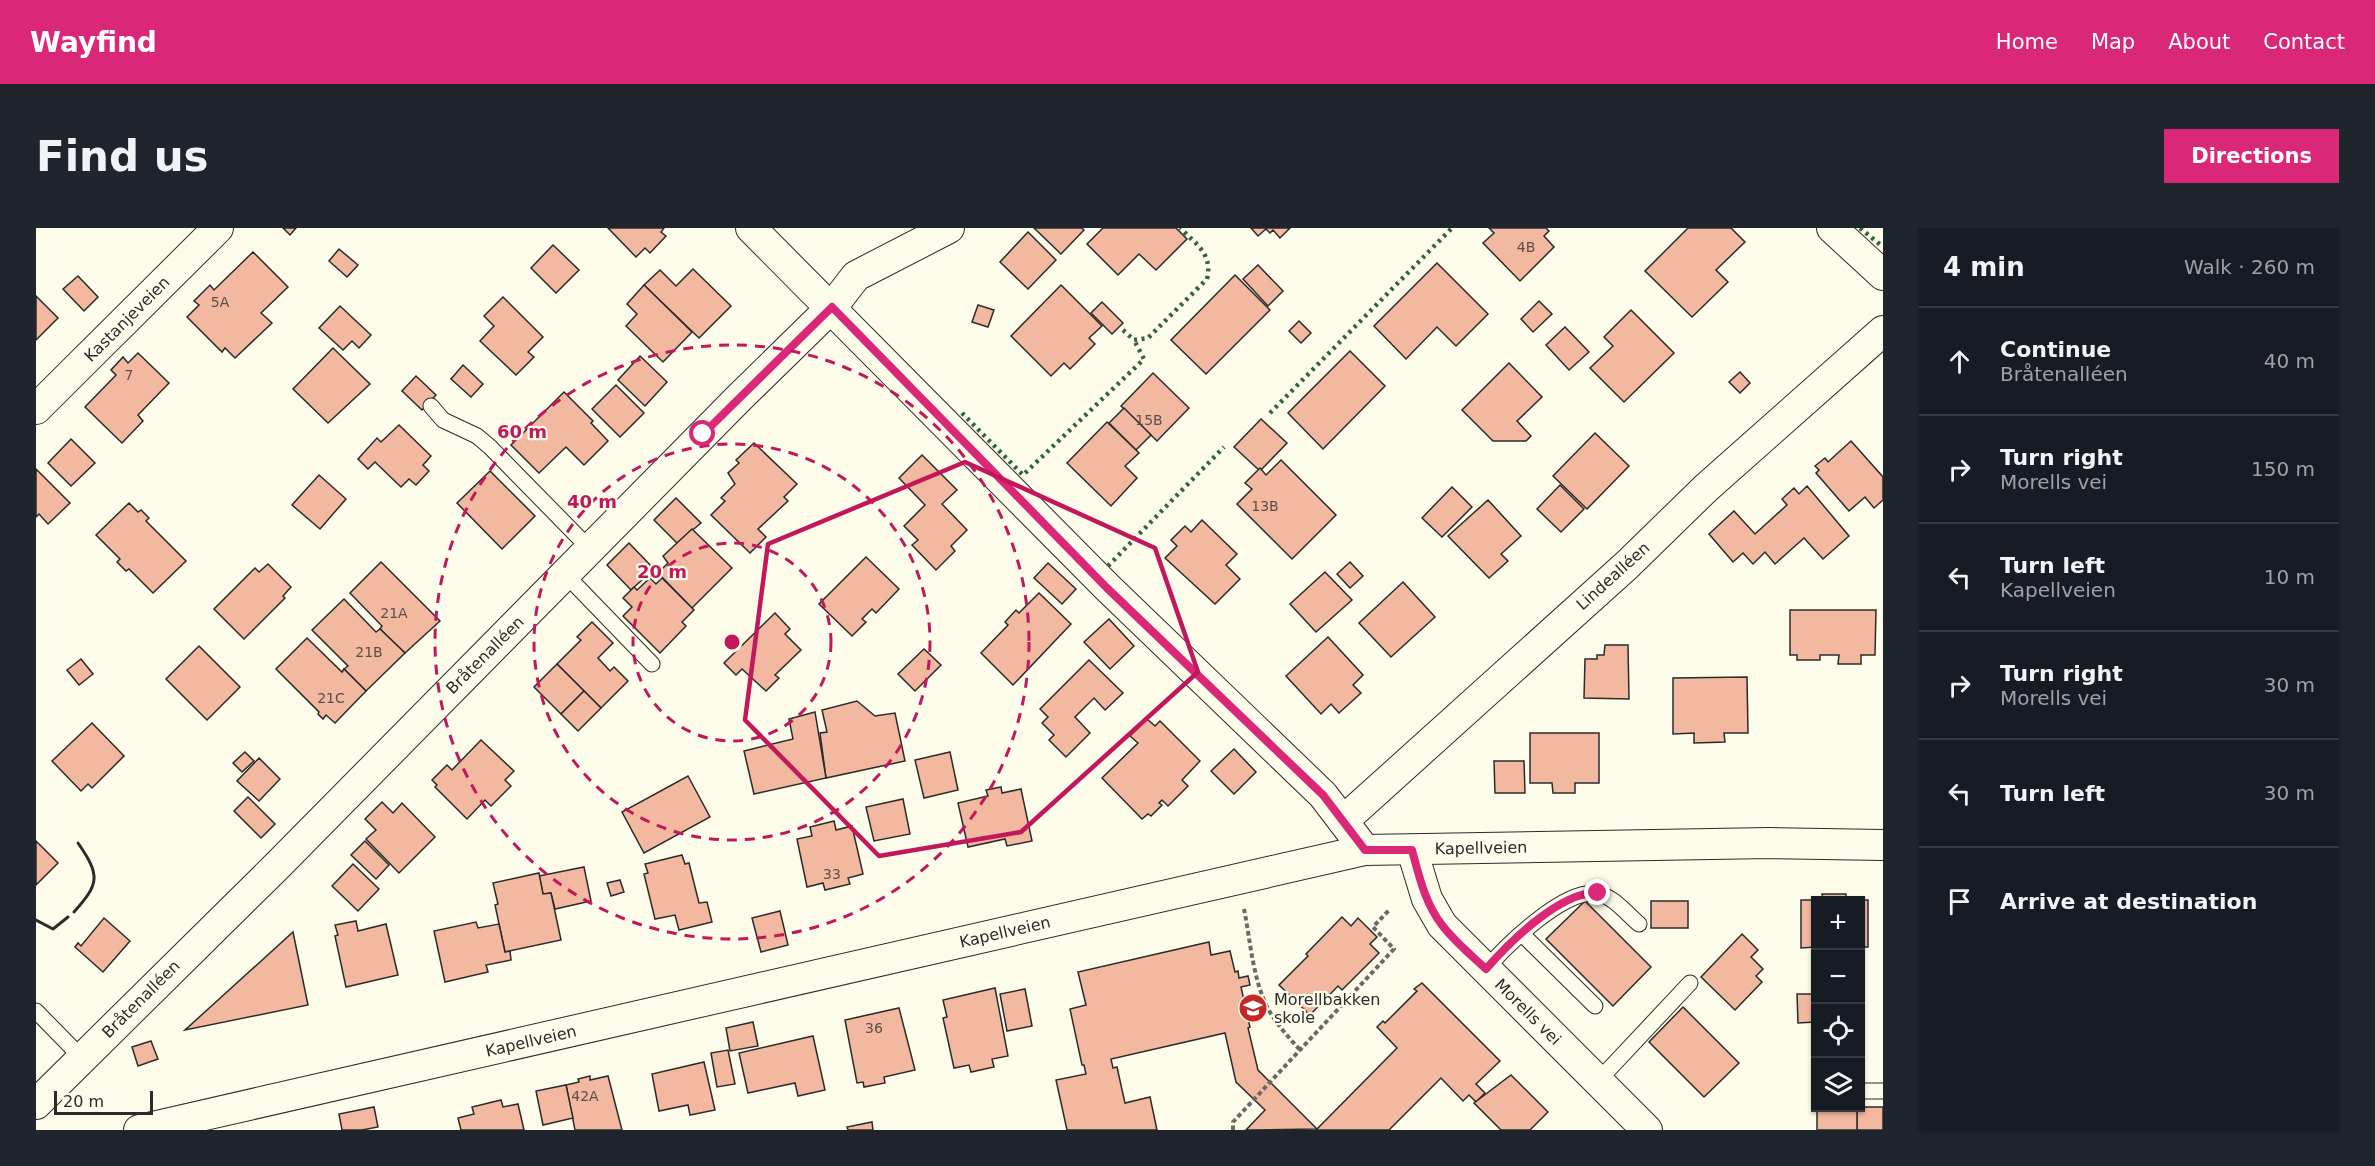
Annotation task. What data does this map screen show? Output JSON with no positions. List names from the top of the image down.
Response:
{
  "streets": {
    "street": [
      "Kastanjeveien",
      "Lindealléen",
      "Bråtenalléen",
      "Kapellveien",
      "Morells vei"
    ]
  },
  "crossings": [
    ["Kapellveien", "Morells vei"]
  ],
  "places": {
    "school or university": ["Morellbakken skole"]
  },
  "house_numbers": [
    "4B",
    "5A",
    "7",
    "15B",
    "13B",
    "21A",
    "21B",
    "21C",
    "33",
    "36",
    "42A"
  ],
  "scale_bar": "20 m",
  "page": {
    "header": "Wayfind",
    "nav": [
      "Home",
      "Map",
      "About",
      "Contact"
    ],
    "buttons": "Directions",
    "title": "Find us",
    "heading": ["4 min", "Walk · 260 m"],
    "list": [
      ["Continue", "Bråtenalléen", "40 m"],
      ["Turn right", "Morells vei", "150 m"],
      ["Turn left", "Kapellveien", "10 m"],
      ["Turn right", "Morells vei", "30 m"],
      ["Turn left", "30 m"],
      "Arrive at destination"
    ],
    "map_buttons": ["+", "−"],
    "scale": "20 m"
  },
  "rings": ["60 m", "40 m", "20 m"]
}
